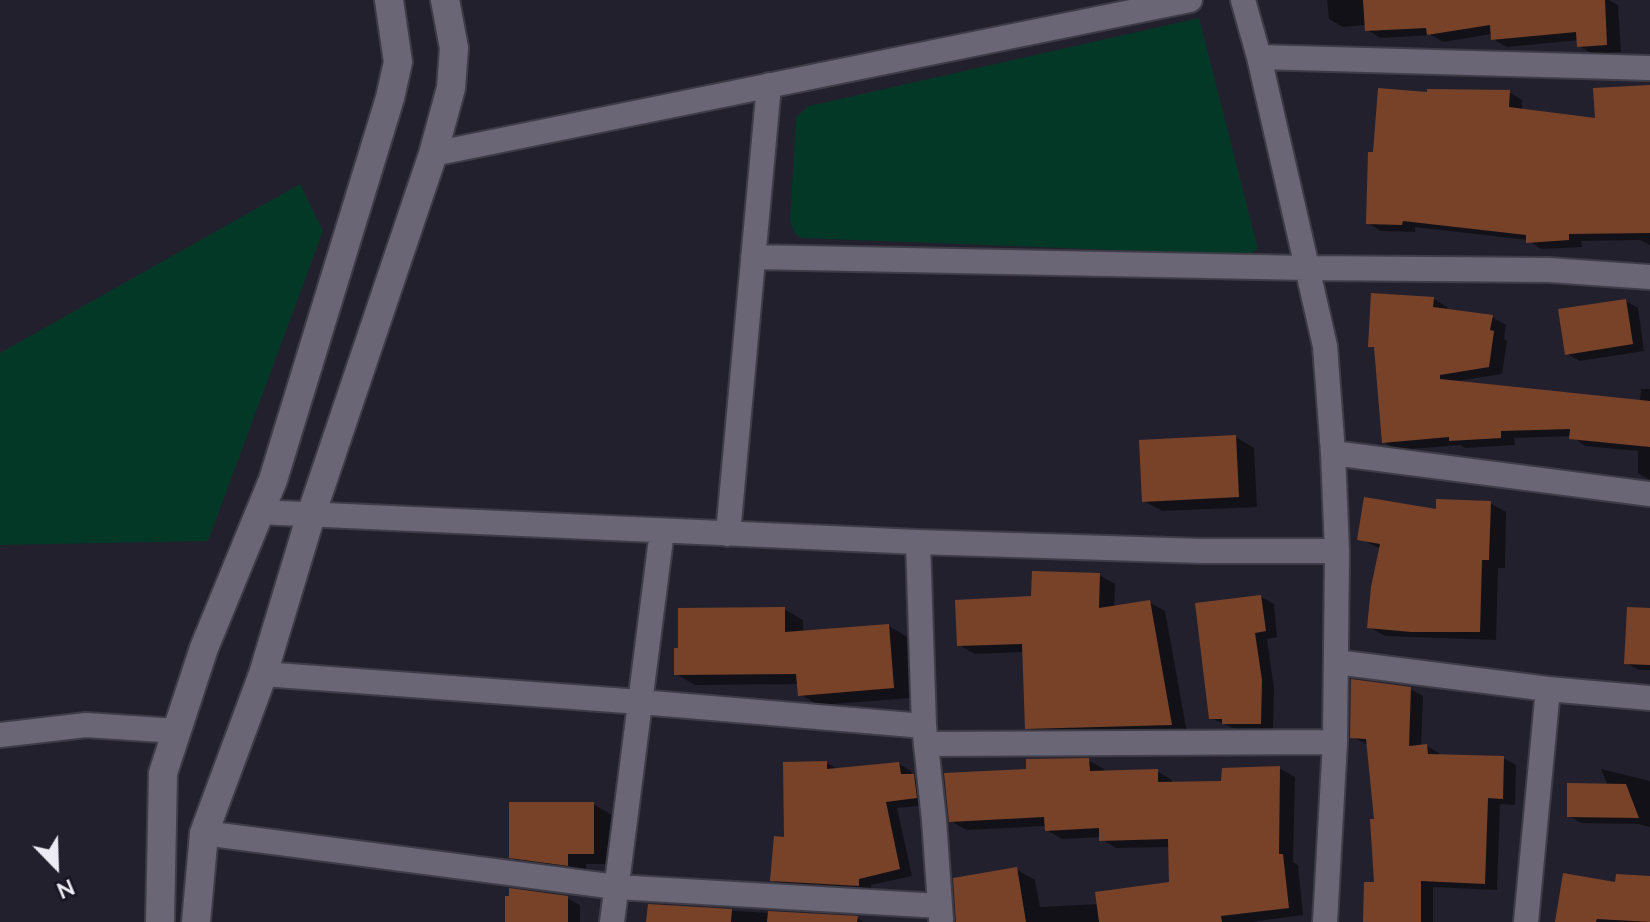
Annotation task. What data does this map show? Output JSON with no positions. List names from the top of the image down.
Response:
{
  "north": "bottom right"
}
